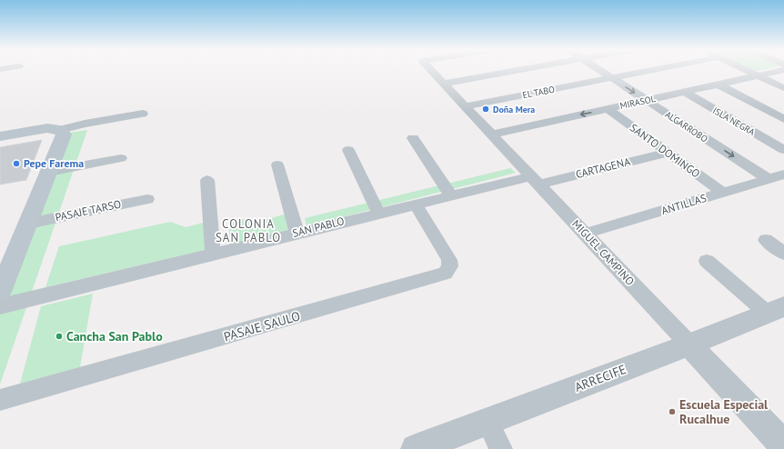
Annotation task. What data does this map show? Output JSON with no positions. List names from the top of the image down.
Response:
{
  "streets": {
    "street": [
      "EL TABO",
      "MIRASOL",
      "ISLA NEGRA",
      "ALGARROBO",
      "SANTO DOMINGO",
      "CARTAGENA",
      "ANTILLAS",
      "PASAJE TARSO",
      "SAN PABLO",
      "MIGUEL CAMPINO",
      "PASAJE SAULO",
      "ARRECIFE"
    ]
  },
  "crossings": [
    ["EL TABO", "ALGARROBO"],
    ["EL TABO", "MIGUEL CAMPINO"],
    ["MIRASOL", "ISLA NEGRA"],
    ["MIRASOL", "ALGARROBO"],
    ["MIRASOL", "SANTO DOMINGO"],
    ["MIRASOL", "MIGUEL CAMPINO"],
    ["ALGARROBO", "ANTILLAS"],
    ["SANTO DOMINGO", "CARTAGENA"],
    ["SANTO DOMINGO", "ANTILLAS"],
    ["CARTAGENA", "SAN PABLO"],
    ["CARTAGENA", "MIGUEL CAMPINO"],
    ["ANTILLAS", "MIGUEL CAMPINO"],
    ["SAN PABLO", "MIGUEL CAMPINO"],
    ["SAN PABLO", "PASAJE SAULO"],
    ["MIGUEL CAMPINO", "ARRECIFE"]
  ],
  "districts": ["COLONIA SAN PABLO"],
  "places": [
    "Doña Mera",
    "Pepe Farema",
    "Cancha San Pablo",
    "Escuela Especial Rucalhue"
  ]
}
